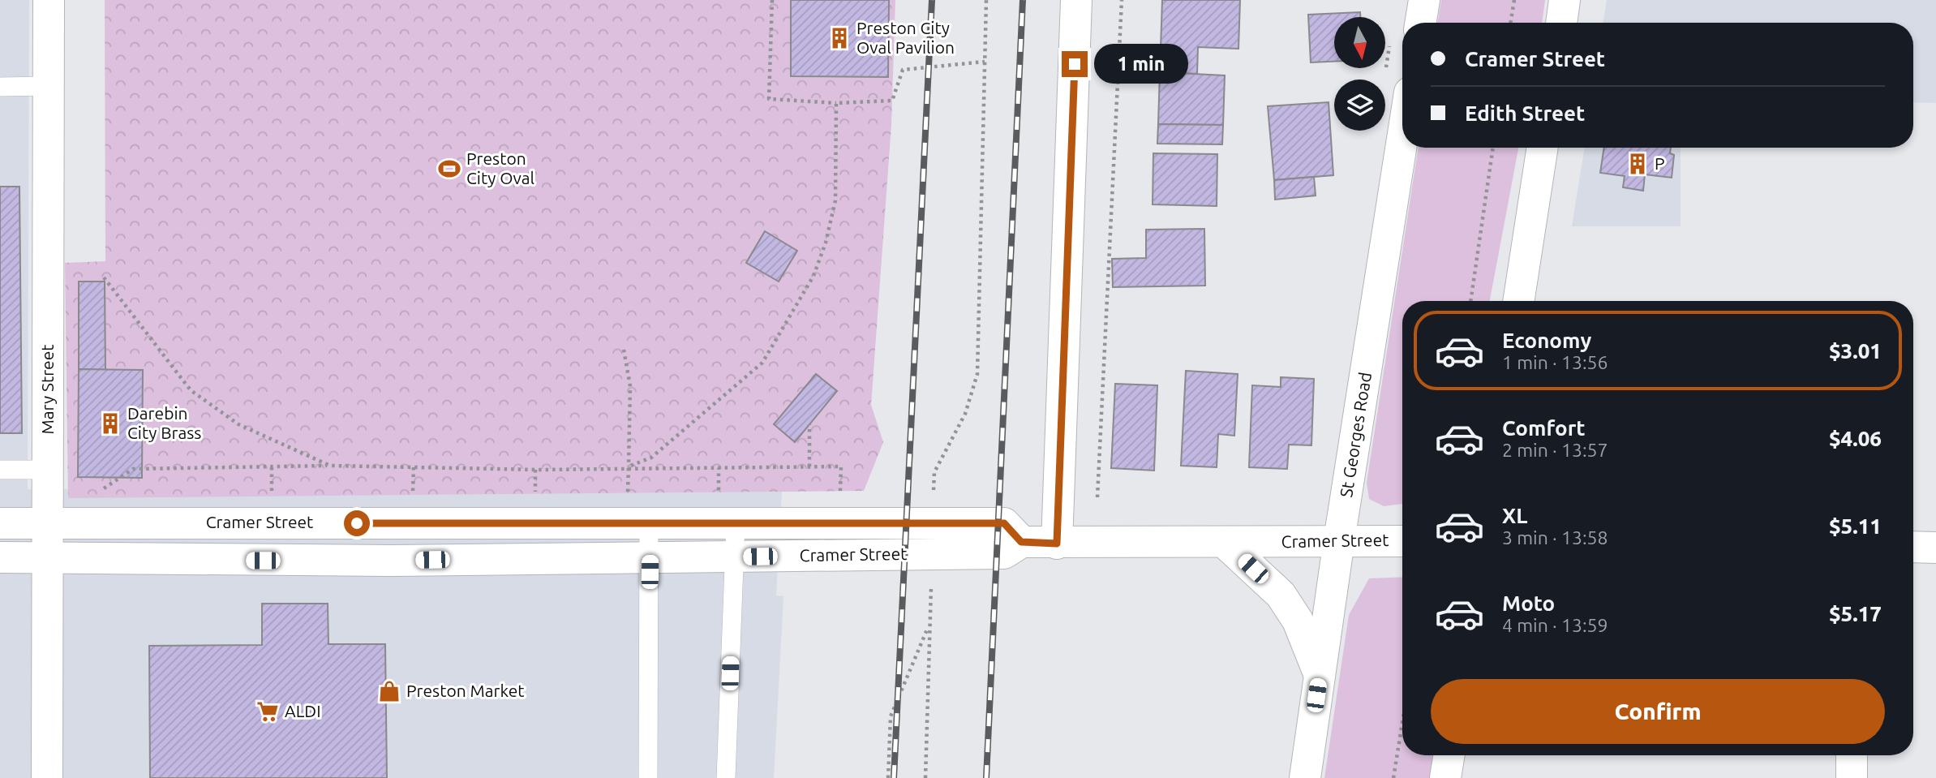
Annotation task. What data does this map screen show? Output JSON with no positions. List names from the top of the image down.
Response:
{
  "streets": {
    "street": ["Mary Street", "St Georges Road", "Cramer Street"]
  },
  "crossings": [
    ["Mary Street", "Cramer Street"],
    ["St Georges Road", "Cramer Street"]
  ],
  "places": {
    "building": ["Preston City Oval Pavilion", "P", "Darebin City Brass"],
    "sports": ["Preston City Oval"],
    "shop": ["Preston Market"],
    "supermarket": ["ALDI"]
  },
  "north": "bottom",
  "page": {
    "banner": ["Cramer Street", "Edith Street"],
    "bubble": "1 min",
    "list": [
      {
        "name": "Economy",
        "note": "1 min · 13:56",
        "value": "$3.01"
      },
      {
        "name": "Comfort",
        "note": "2 min · 13:57",
        "value": "$4.06"
      },
      {
        "name": "XL",
        "note": "3 min · 13:58",
        "value": "$5.11"
      },
      {
        "name": "Moto",
        "note": "4 min · 13:59",
        "value": "$5.17"
      }
    ],
    "buttons": "Confirm"
  }
}
